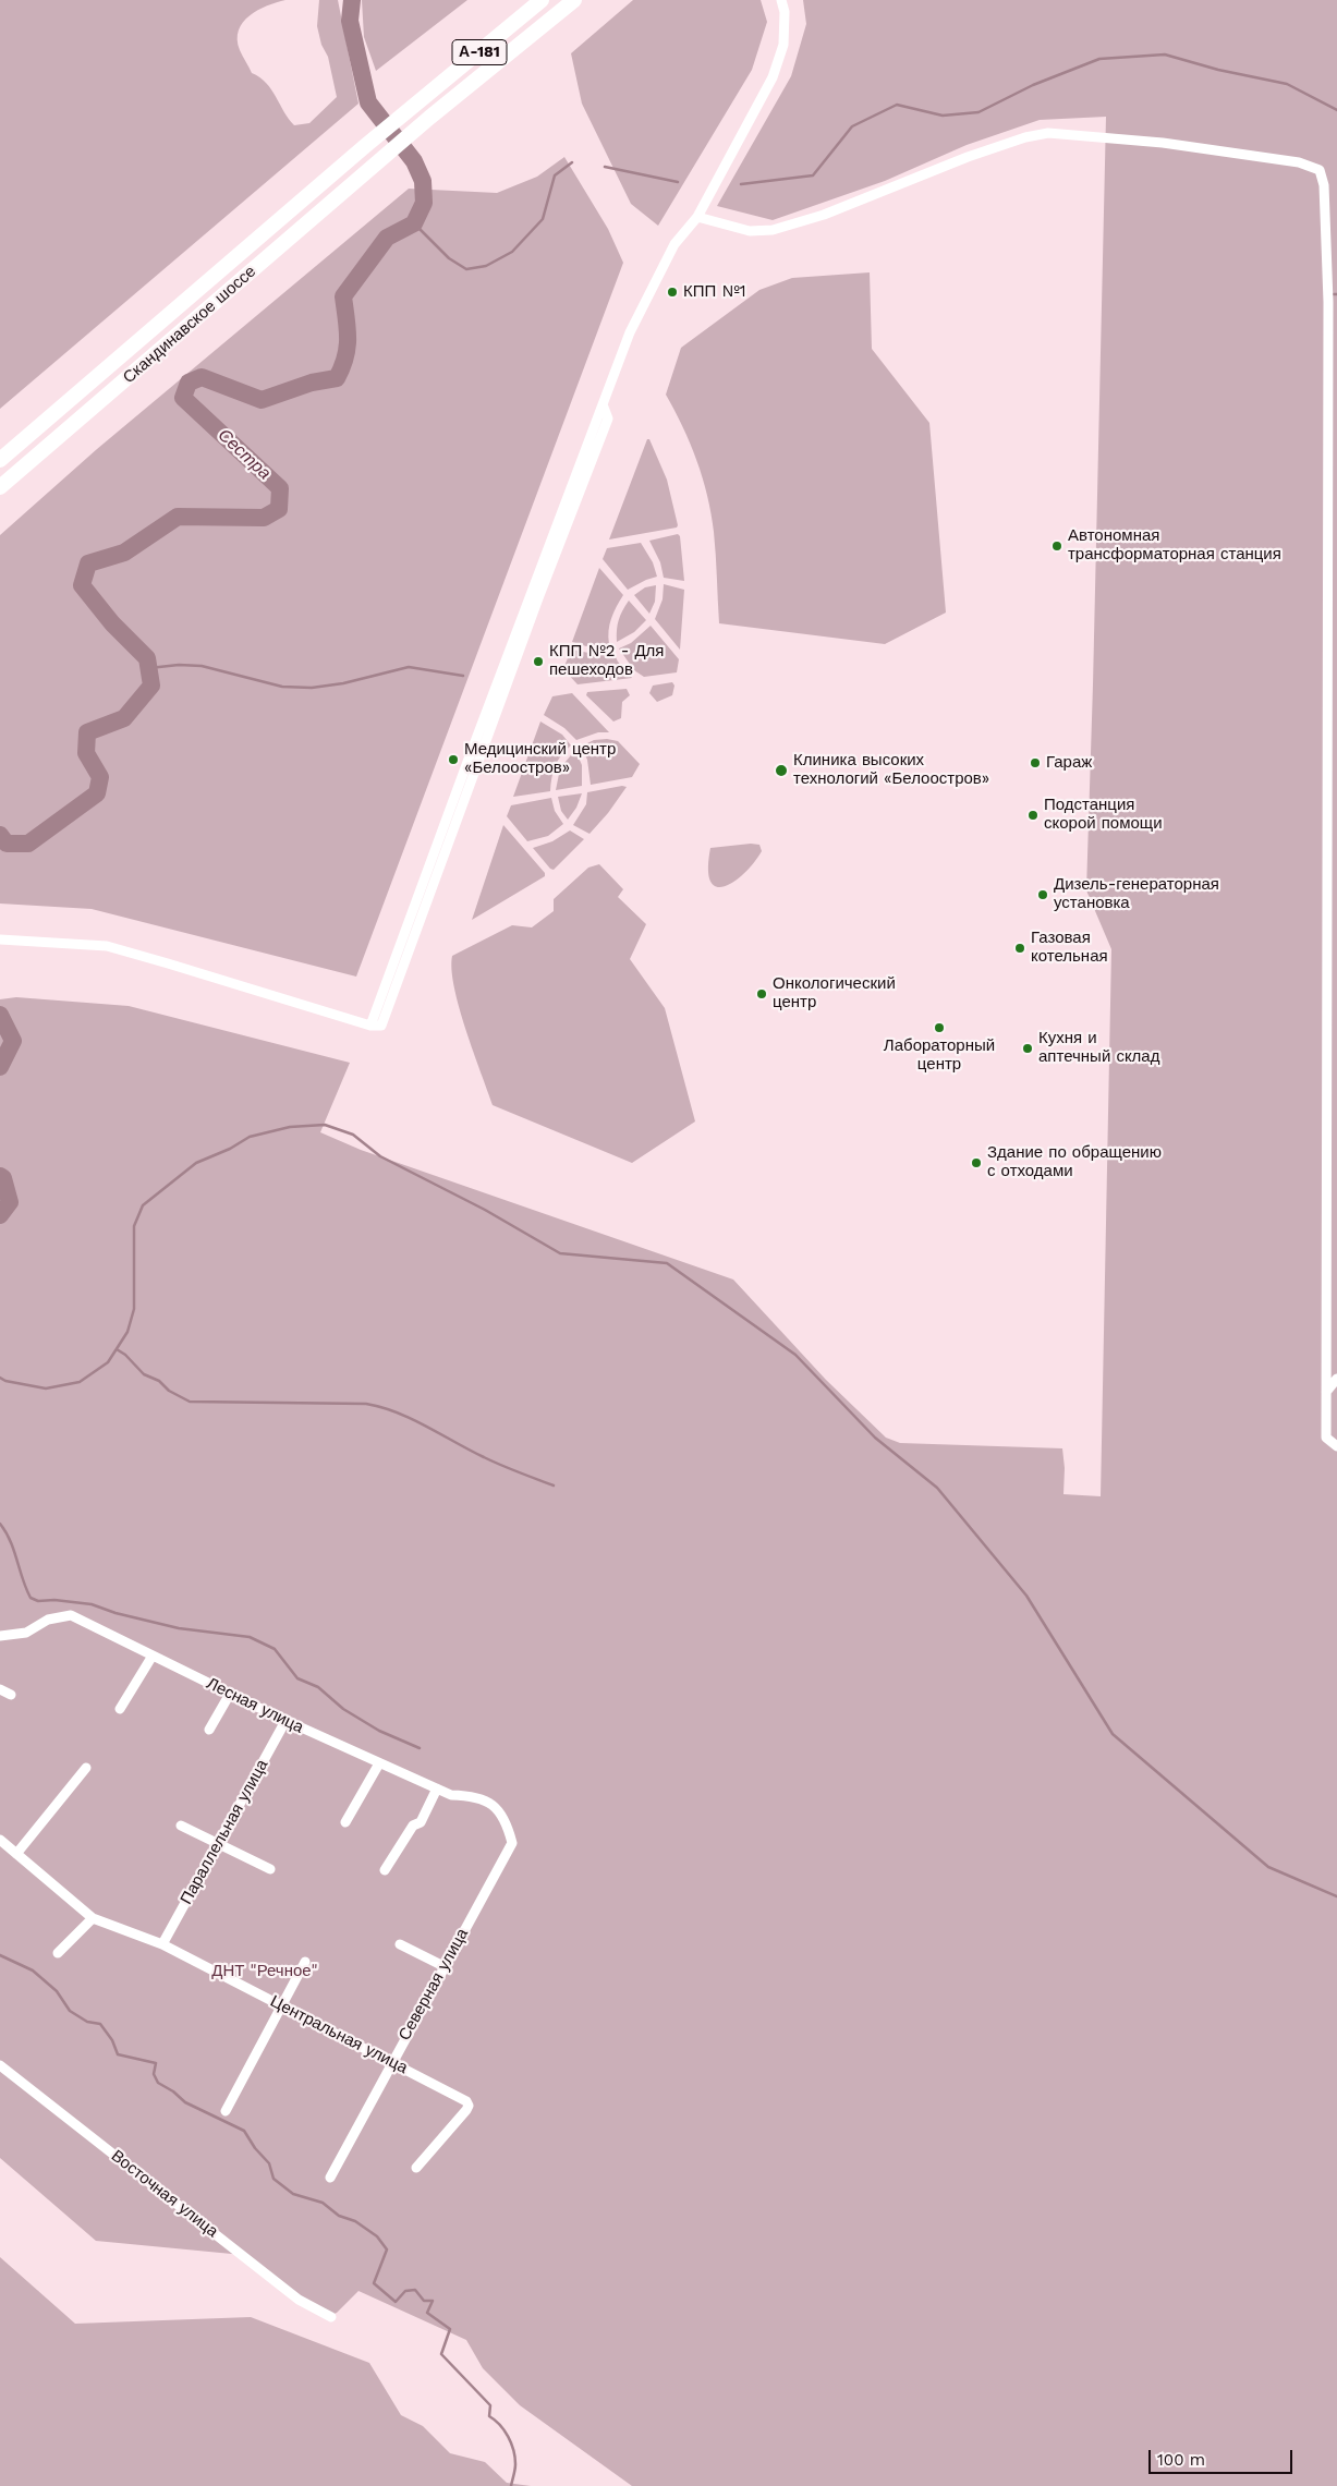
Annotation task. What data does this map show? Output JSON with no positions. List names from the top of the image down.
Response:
{
  "streets": {
    "highway": ["А-181", "Скандинавское шоссе"],
    "street": [
      "Лесная улица",
      "Параллельная улица",
      "Северная улица",
      "Центральная улица",
      "Восточная улица"
    ]
  },
  "crossings": [
    ["Лесная улица", "Параллельная улица"],
    ["Лесная улица", "Северная улица"],
    ["Параллельная улица", "Центральная улица"],
    ["Северная улица", "Центральная улица"]
  ],
  "water": ["Сестра"],
  "parks": ["ДНТ \"Речное\""],
  "places": [
    "КПП №1",
    "Автономная трансформаторная станция",
    "КПП №2 - Для пешеходов",
    "Медицинский центр «Белоостров»",
    "Гараж",
    "Клиника высоких технологий «Белоостров»",
    "Подстанция скорой помощи",
    "Дизель-генераторная установка",
    "Газовая котельная",
    "Онкологический центр",
    "Лабораторный центр",
    "Кухня и аптечный склад",
    "Здание по обращению с отходами"
  ],
  "scale_bar": "100 m"
}
